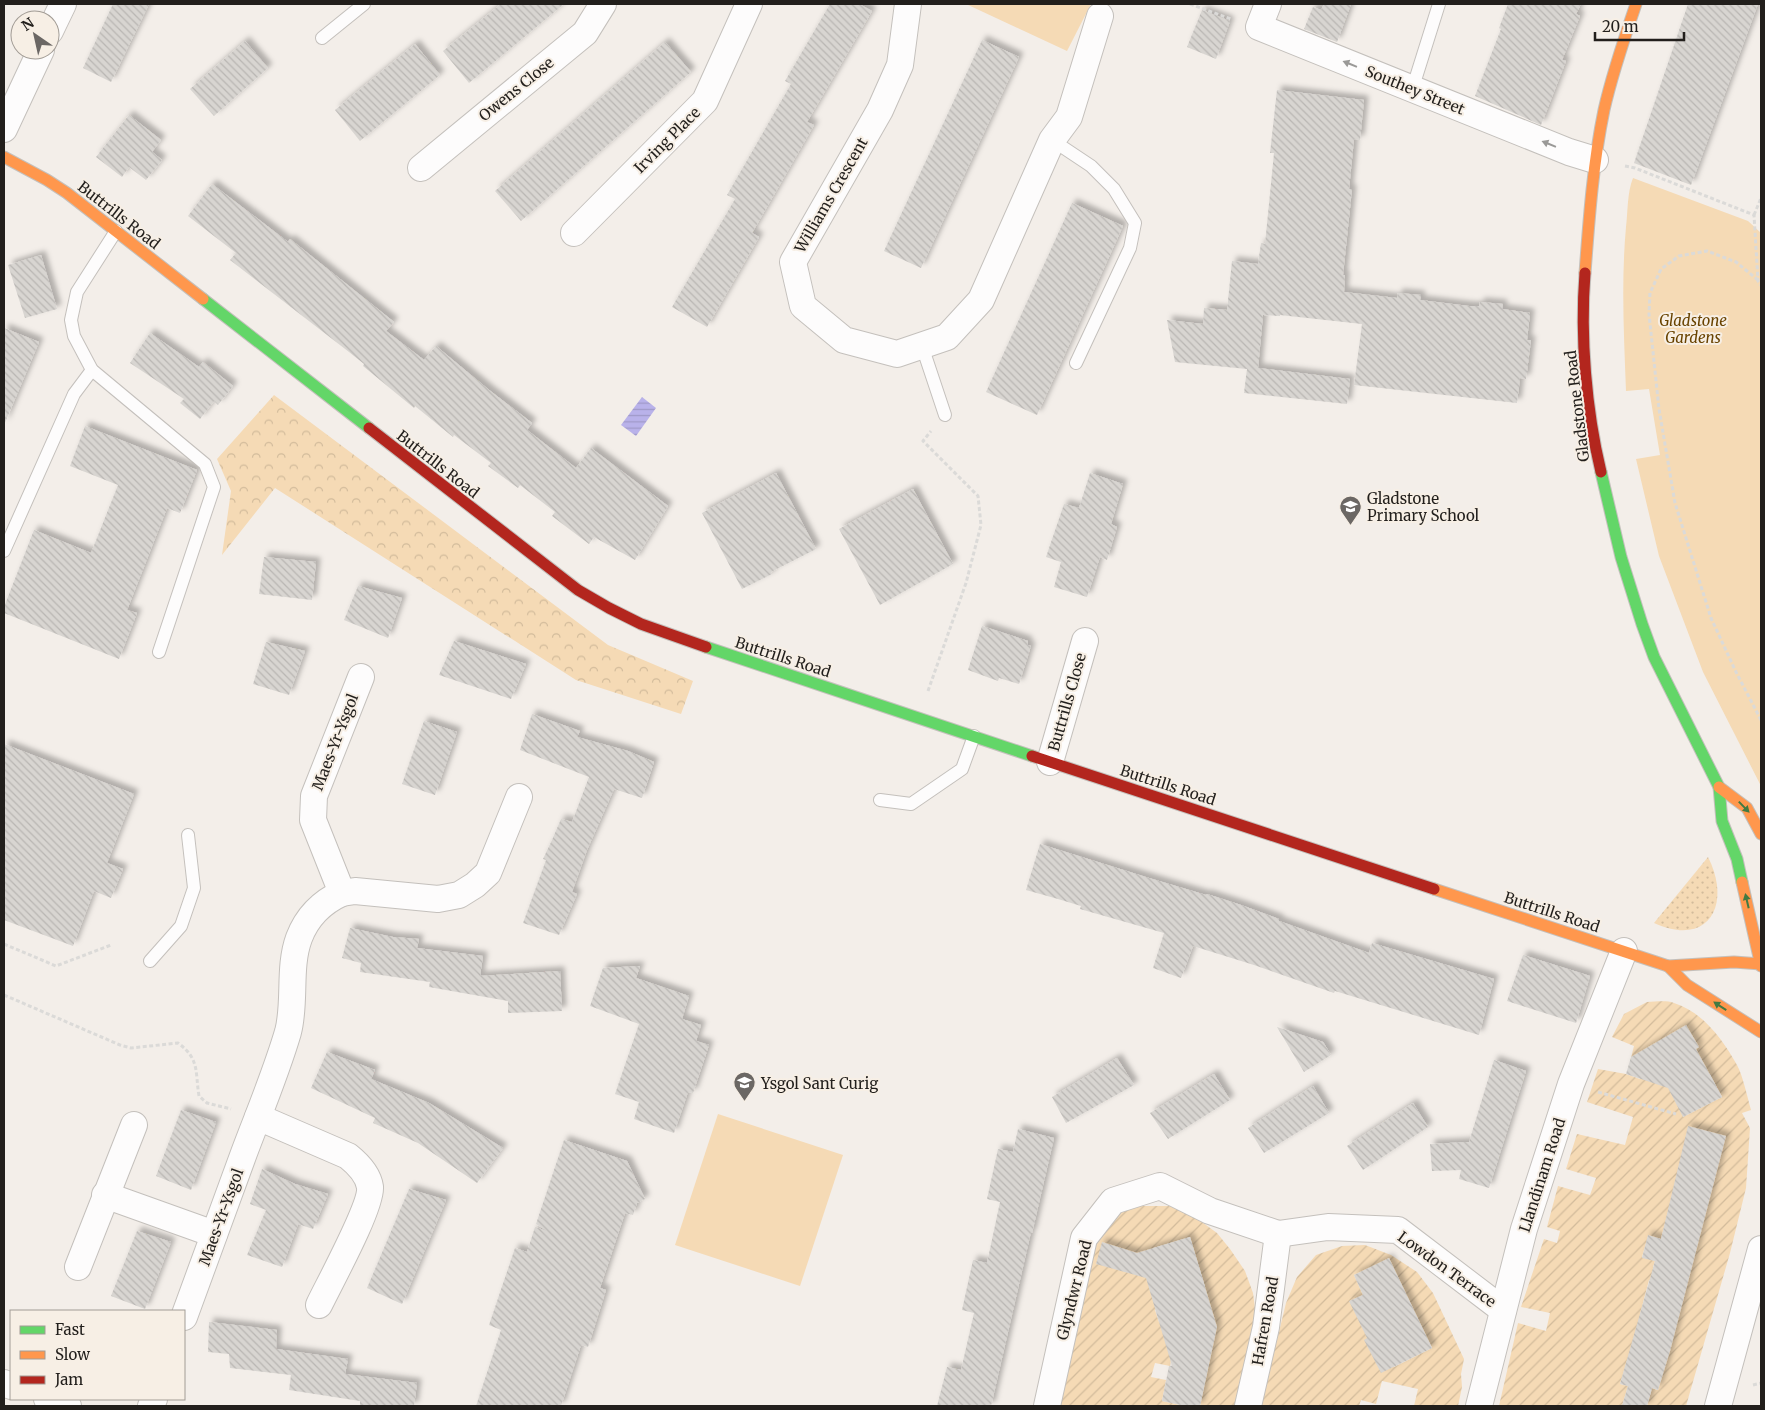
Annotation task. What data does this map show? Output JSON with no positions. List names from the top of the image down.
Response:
{
  "streets": {
    "street": [
      "Owens Close",
      "Southey Street",
      "Irving Place",
      "Williams Crescent",
      "Buttrills Road",
      "Gladstone Road",
      "Buttrills Close",
      "Maes-Yr-Ysgol",
      "Llandinam Road",
      "Lowdon Terrace",
      "Glyndwr Road",
      "Hafren Road"
    ]
  },
  "crossings": [
    ["Southey Street", "Gladstone Road"],
    ["Buttrills Road", "Gladstone Road"],
    ["Buttrills Road", "Buttrills Close"],
    ["Buttrills Road", "Llandinam Road"],
    ["Llandinam Road", "Lowdon Terrace"],
    ["Lowdon Terrace", "Glyndwr Road"],
    ["Lowdon Terrace", "Hafren Road"]
  ],
  "one_way": ["Southey Street"],
  "parks": ["Gladstone Gardens"],
  "places": {
    "school or university": ["Gladstone Primary School", "Ysgol Sant Curig"]
  },
  "legend": ["Fast", "Slow", "Jam"],
  "scale_bar": "20 m",
  "north": "top left"
}
